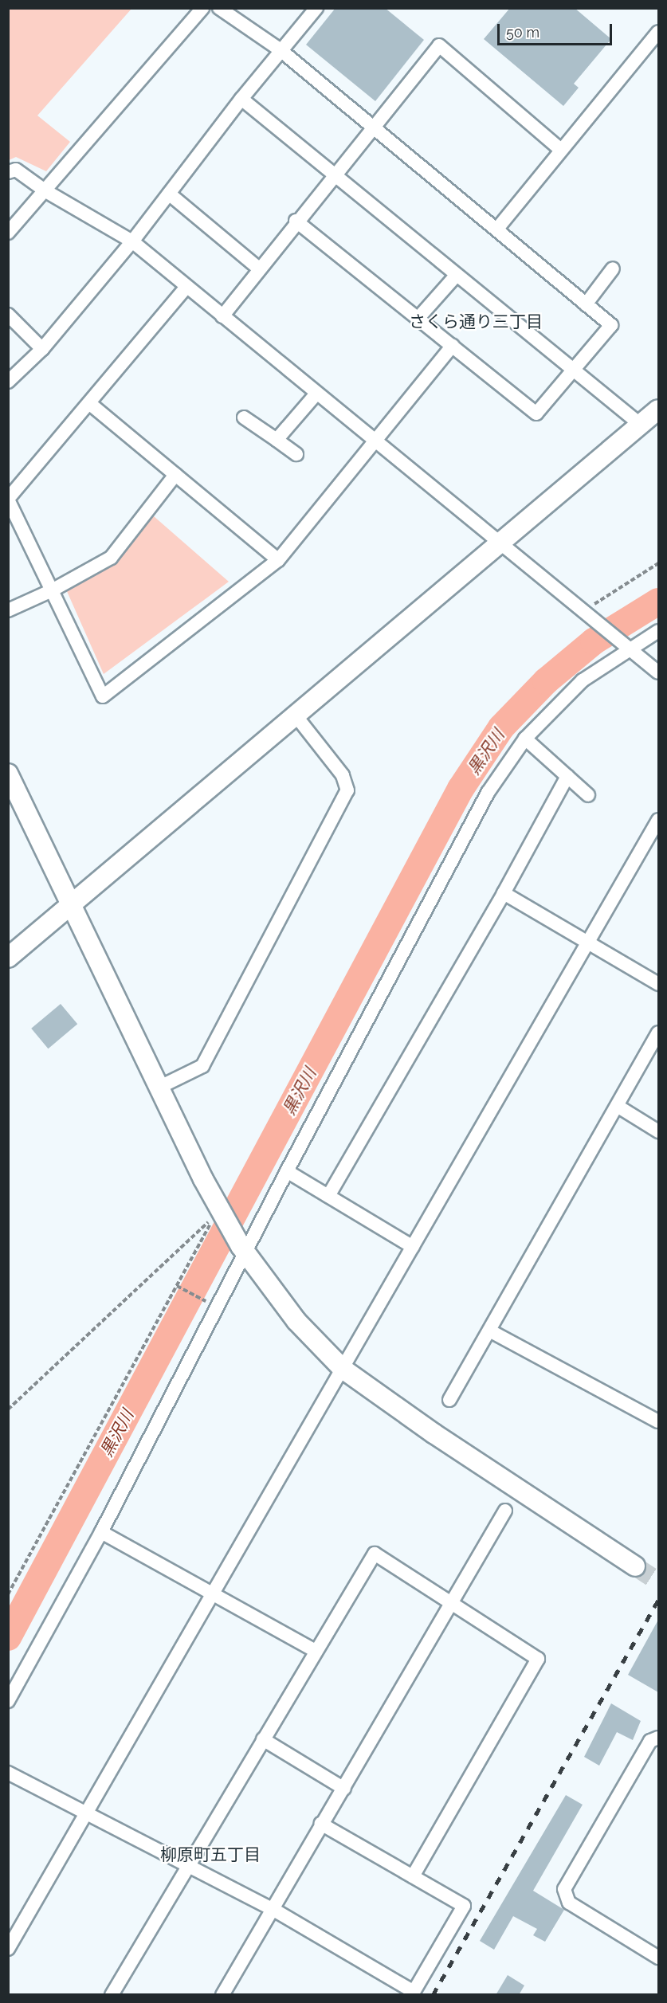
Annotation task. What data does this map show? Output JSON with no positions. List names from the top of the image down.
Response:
{
  "districts": ["さくら通り三丁目", "柳原町五丁目"],
  "water": ["黒沢川"],
  "scale_bar": "50 m"
}
